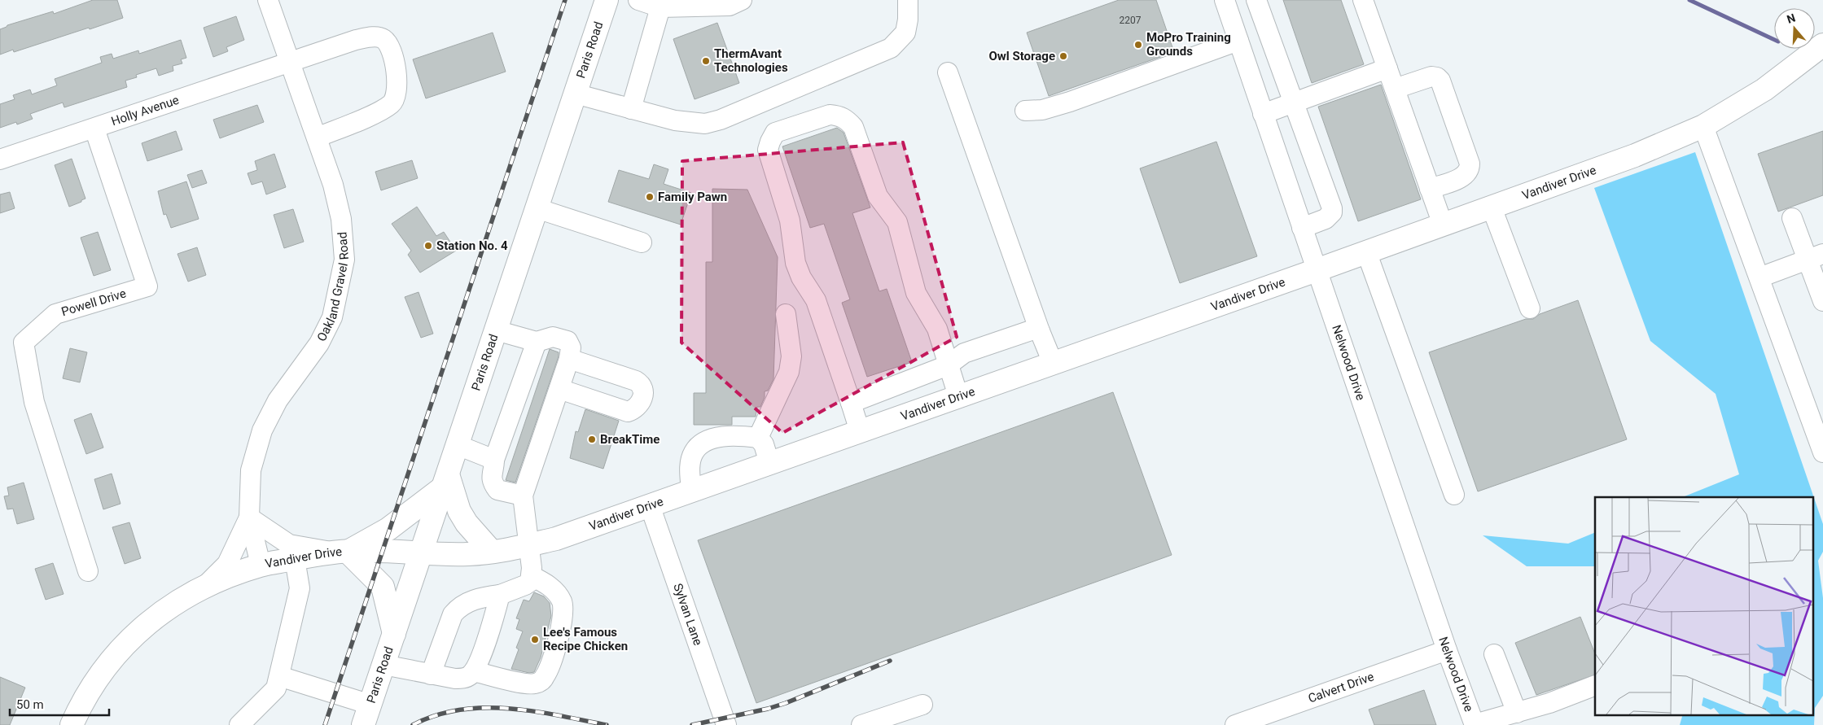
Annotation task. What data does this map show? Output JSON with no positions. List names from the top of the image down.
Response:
{
  "streets": {
    "main road": ["Paris Road", "Vandiver Drive"],
    "street": [
      "Holly Avenue",
      "Oakland Gravel Road",
      "Powell Drive",
      "Nelwood Drive",
      "Sylvan Lane",
      "Calvert Drive"
    ]
  },
  "crossings": [
    ["Paris Road", "Vandiver Drive"],
    ["Holly Avenue", "Oakland Gravel Road"],
    ["Holly Avenue", "Powell Drive"],
    ["Vandiver Drive", "Oakland Gravel Road"],
    ["Vandiver Drive", "Nelwood Drive"],
    ["Vandiver Drive", "Sylvan Lane"],
    ["Nelwood Drive", "Calvert Drive"]
  ],
  "places": [
    "MoPro Training Grounds",
    "Owl Storage",
    "ThermAvant Technologies",
    "Family Pawn",
    "Station No. 4",
    "BreakTime",
    "Lee's Famous Recipe Chicken"
  ],
  "house_numbers": ["2207"],
  "scale_bar": "50 m",
  "north": "top"
}
